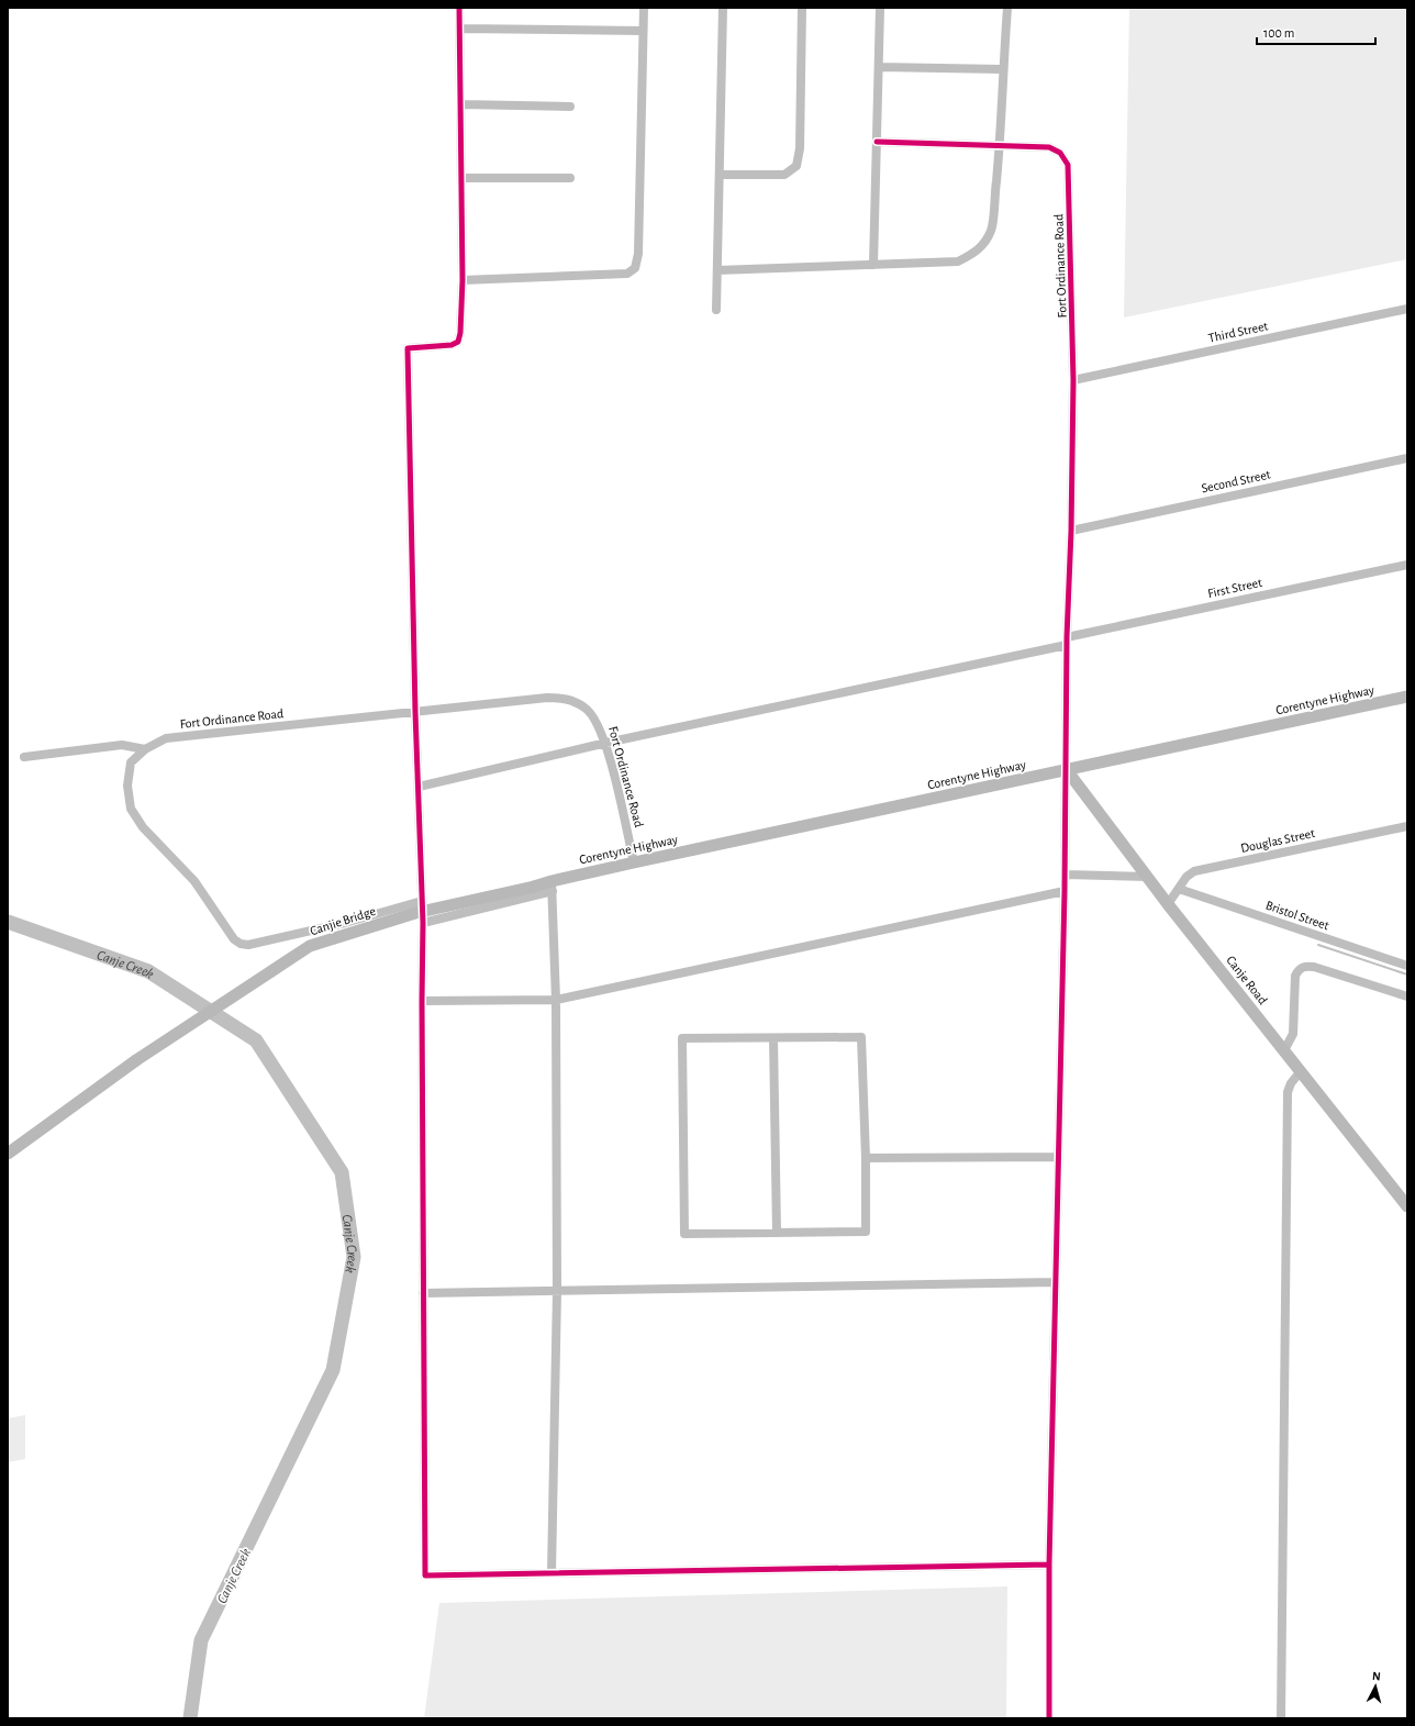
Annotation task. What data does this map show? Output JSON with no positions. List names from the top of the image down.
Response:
{
  "streets": {
    "main road": ["Corentyne Highway", "Canjie Bridge", "Canje Road"],
    "street": [
      "Fort Ordinance Road",
      "Third Street",
      "Second Street",
      "First Street",
      "Douglas Street",
      "Bristol Street"
    ]
  },
  "crossings": [
    ["Fort Ordinance Road", "Third Street"],
    ["Fort Ordinance Road", "Second Street"],
    ["Fort Ordinance Road", "First Street"],
    ["Fort Ordinance Road", "Corentyne Highway"],
    ["Fort Ordinance Road", "Canje Road"],
    ["Corentyne Highway", "Canjie Bridge"],
    ["Corentyne Highway", "Canje Road"],
    ["Douglas Street", "Bristol Street"],
    ["Douglas Street", "Canje Road"]
  ],
  "water": ["Canje Creek"],
  "scale_bar": "100 m",
  "north": "top"
}
